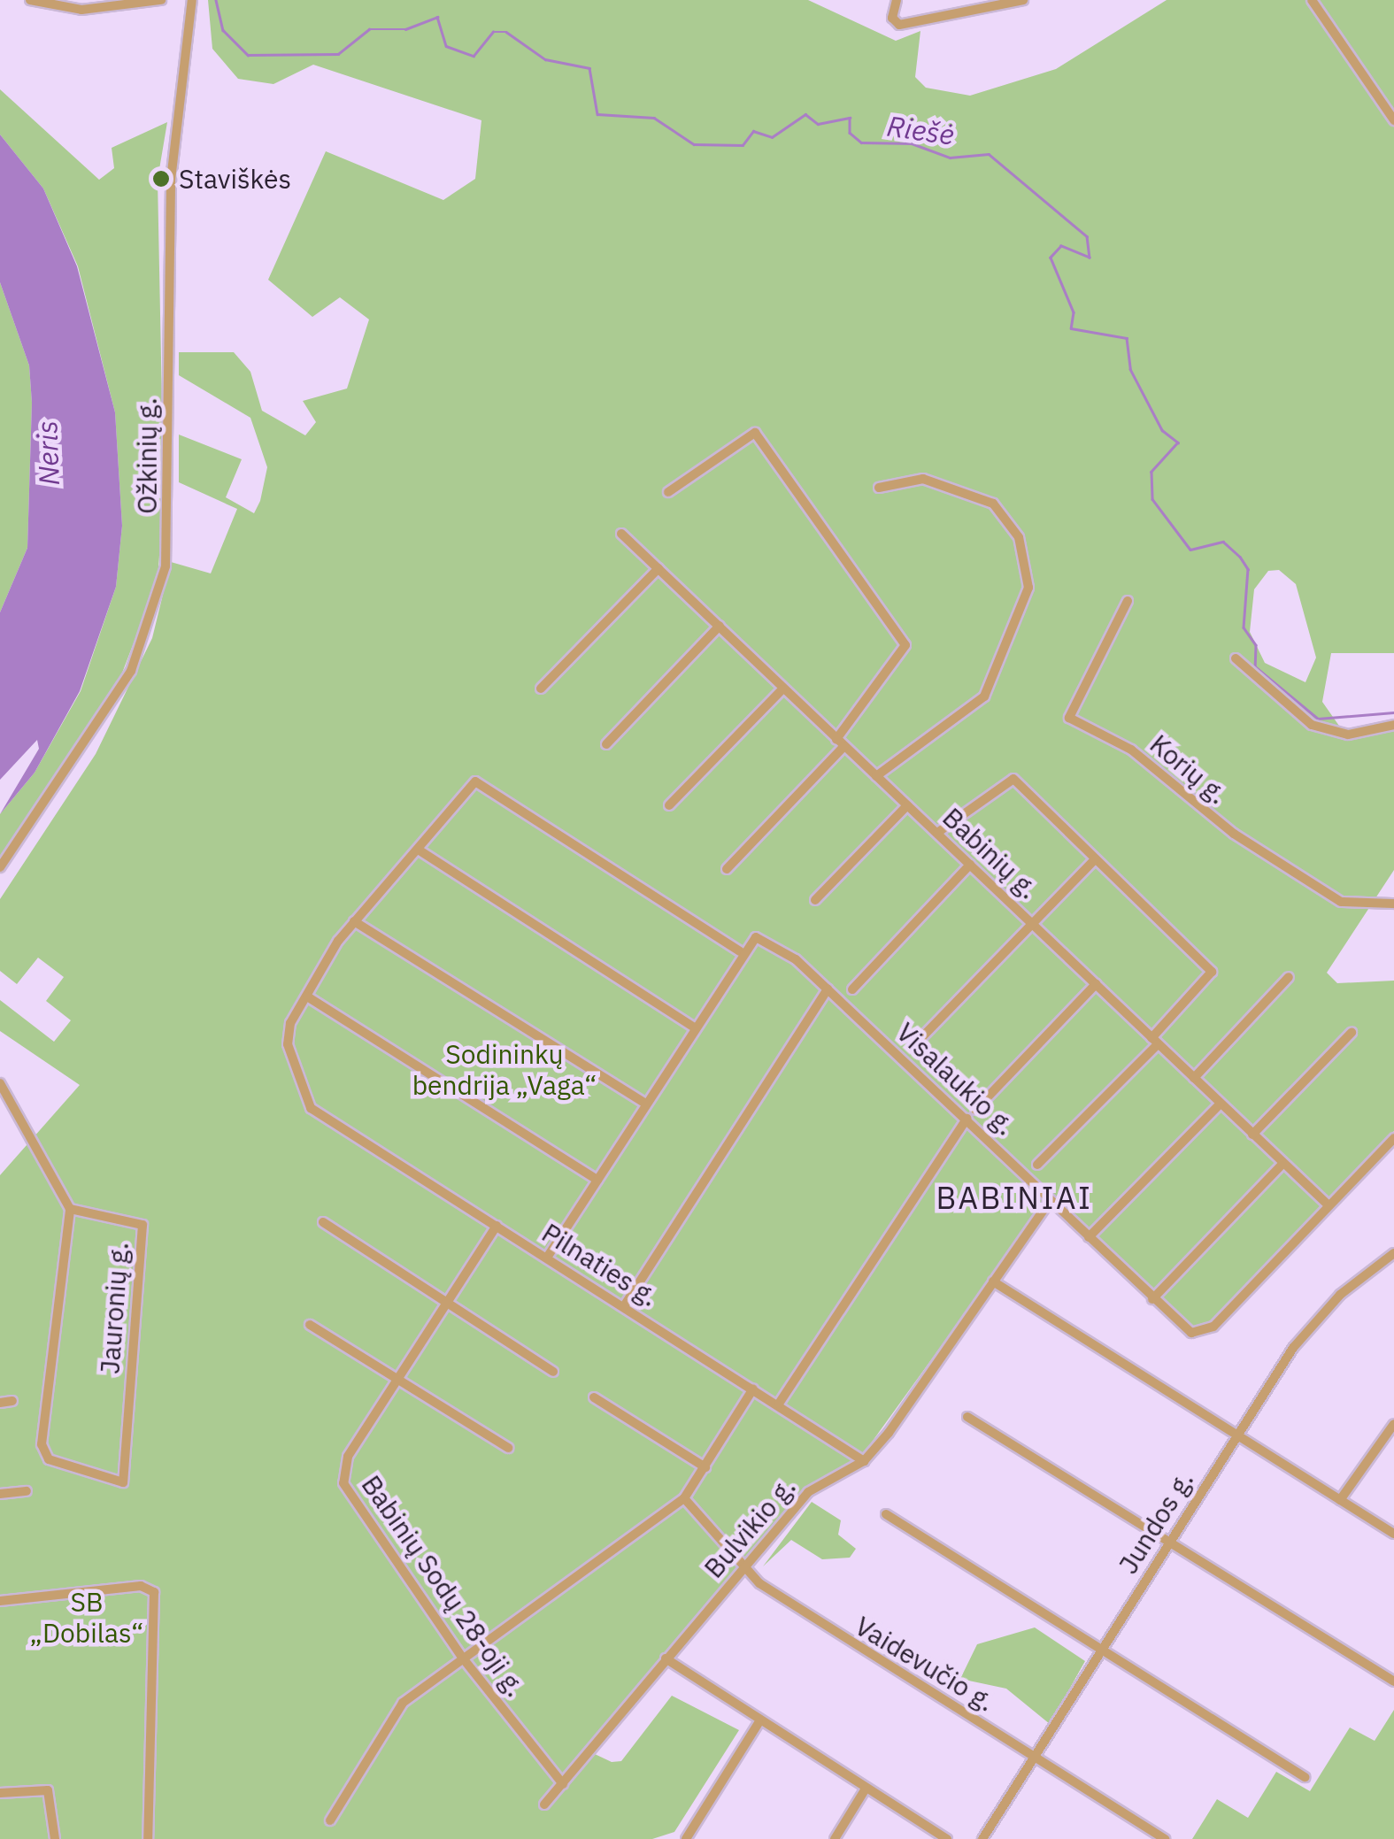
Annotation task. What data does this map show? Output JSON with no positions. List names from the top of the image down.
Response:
{
  "streets": {
    "street": [
      "Ožkinių g.",
      "Korių g.",
      "Babinių g.",
      "Visalaukio g.",
      "Pilnaties g.",
      "Jauronių g.",
      "Jundos g.",
      "Bulvikio g.",
      "Babinių Sodų 28-oji g.",
      "Vaidevučio g."
    ]
  },
  "crossings": [
    ["Babinių g.", "Visalaukio g."],
    ["Visalaukio g.", "Bulvikio g."],
    ["Pilnaties g.", "Bulvikio g."],
    ["Pilnaties g.", "Babinių Sodų 28-oji g."],
    ["Jundos g.", "Vaidevučio g."],
    ["Bulvikio g.", "Babinių Sodų 28-oji g."],
    ["Bulvikio g.", "Vaidevučio g."]
  ],
  "districts": ["BABINIAI"],
  "water": ["Riešė", "Neris"],
  "parks": ["Sodininkų bendrija „Vaga“", "SB „Dobilas“"],
  "places": ["Staviškės"]
}
